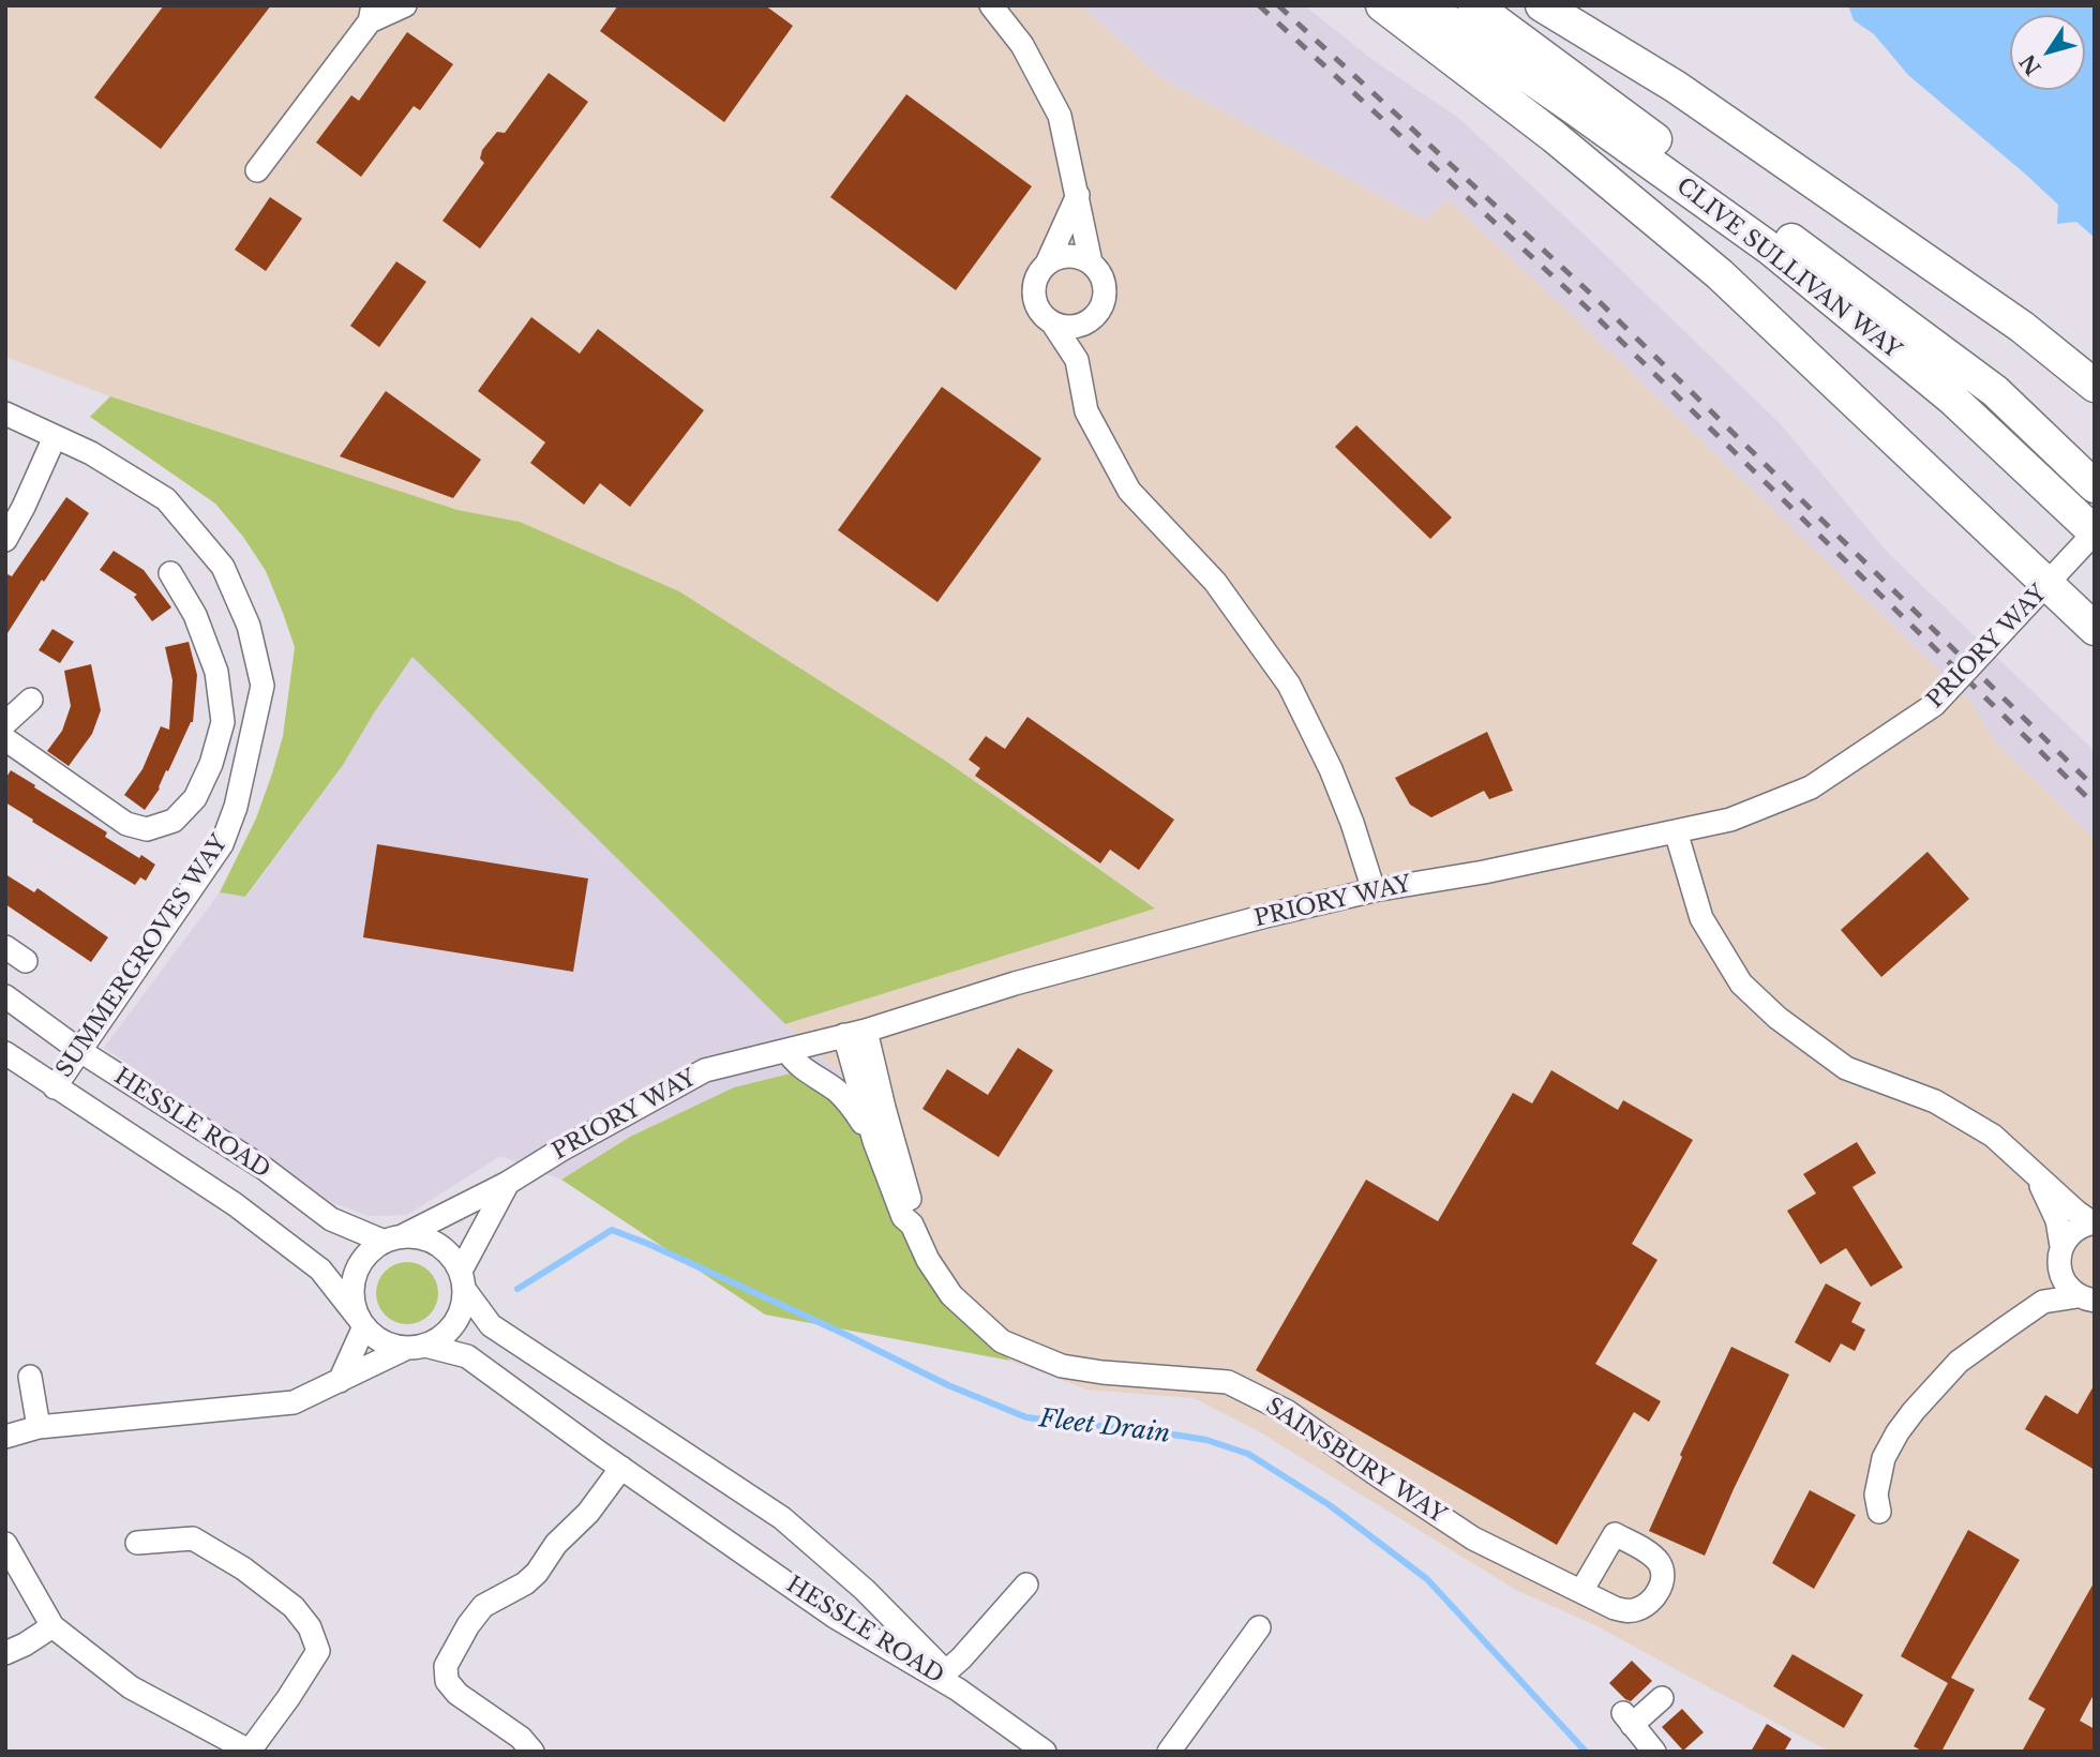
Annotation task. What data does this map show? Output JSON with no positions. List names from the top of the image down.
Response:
{
  "streets": {
    "highway": ["CLIVE SULLIVAN WAY"],
    "street": [
      "PRIORY WAY",
      "SUMMERGROVES WAY",
      "HESSLE ROAD",
      "SAINSBURY WAY"
    ]
  },
  "crossings": [
    ["CLIVE SULLIVAN WAY", "PRIORY WAY"],
    ["PRIORY WAY", "HESSLE ROAD"],
    ["PRIORY WAY", "SAINSBURY WAY"],
    ["SUMMERGROVES WAY", "HESSLE ROAD"]
  ],
  "water": ["Fleet Drain"],
  "north": "bottom left"
}
